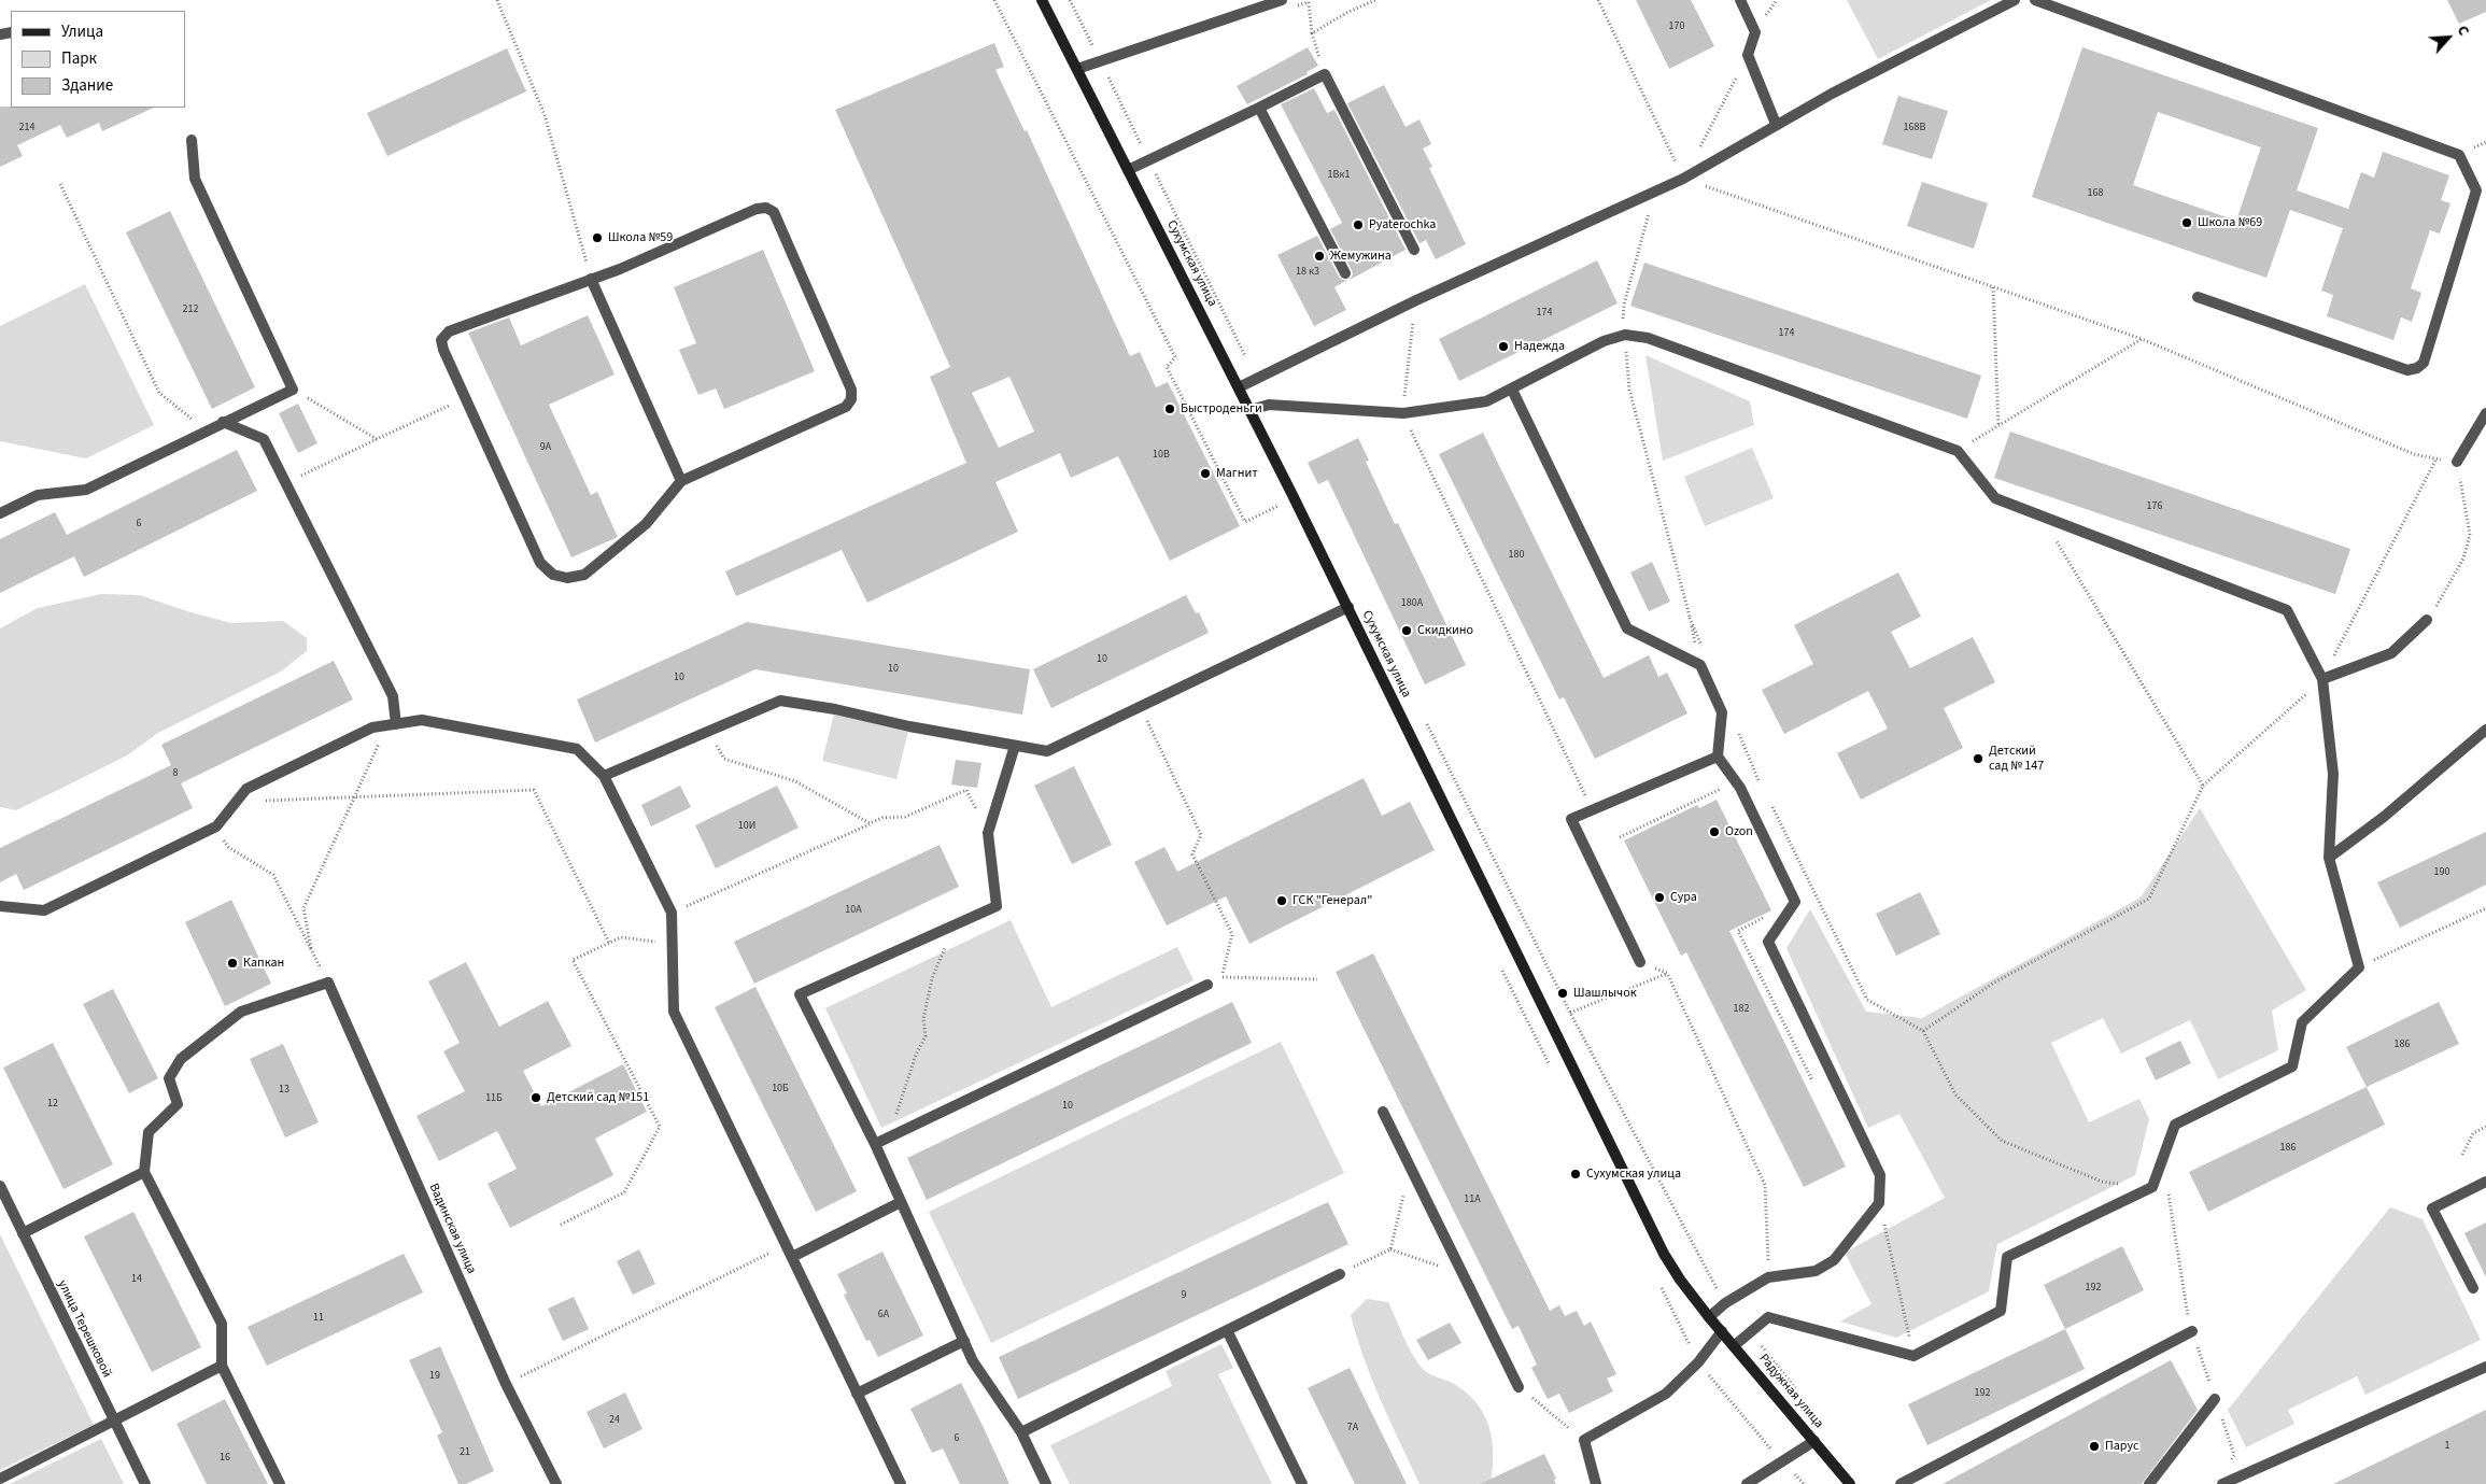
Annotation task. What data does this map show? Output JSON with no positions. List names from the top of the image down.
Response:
{
  "streets": {
    "main road": ["Сухумская улица", "Радужная улица"],
    "street": ["Вадинская улица", "улица Терешковой"]
  },
  "crossings": [
    ["Сухумская улица", "Радужная улица"]
  ],
  "places": [
    "Школа №69",
    "Pyaterochka",
    "Школа №59",
    "Жемужина",
    "Надежда",
    "Быстроденьги",
    "Магнит",
    "Скидкино",
    "Детский сад № 147",
    "Ozon",
    "Сура",
    "ГСК \"Генерал\"",
    "Капкан",
    "Шашлычок",
    "Детский сад №151",
    "Сухумская улица",
    "Парус"
  ],
  "house_numbers": [
    "170",
    "214",
    "168В",
    "1Вк1",
    "168",
    "18 к3",
    "212",
    "174",
    "174",
    "9А",
    "10В",
    "176",
    "6",
    "180",
    "180А",
    "10",
    "10",
    "10",
    "8",
    "10И",
    "190",
    "10А",
    "182",
    "186",
    "10Б",
    "13",
    "11Б",
    "12",
    "10",
    "186",
    "11А",
    "14",
    "192",
    "9",
    "6А",
    "11",
    "19",
    "192",
    "24",
    "7А",
    "6",
    "1",
    "21",
    "16"
  ],
  "legend": ["Улица", "Парк", "Здание"],
  "north": "top right"
}
